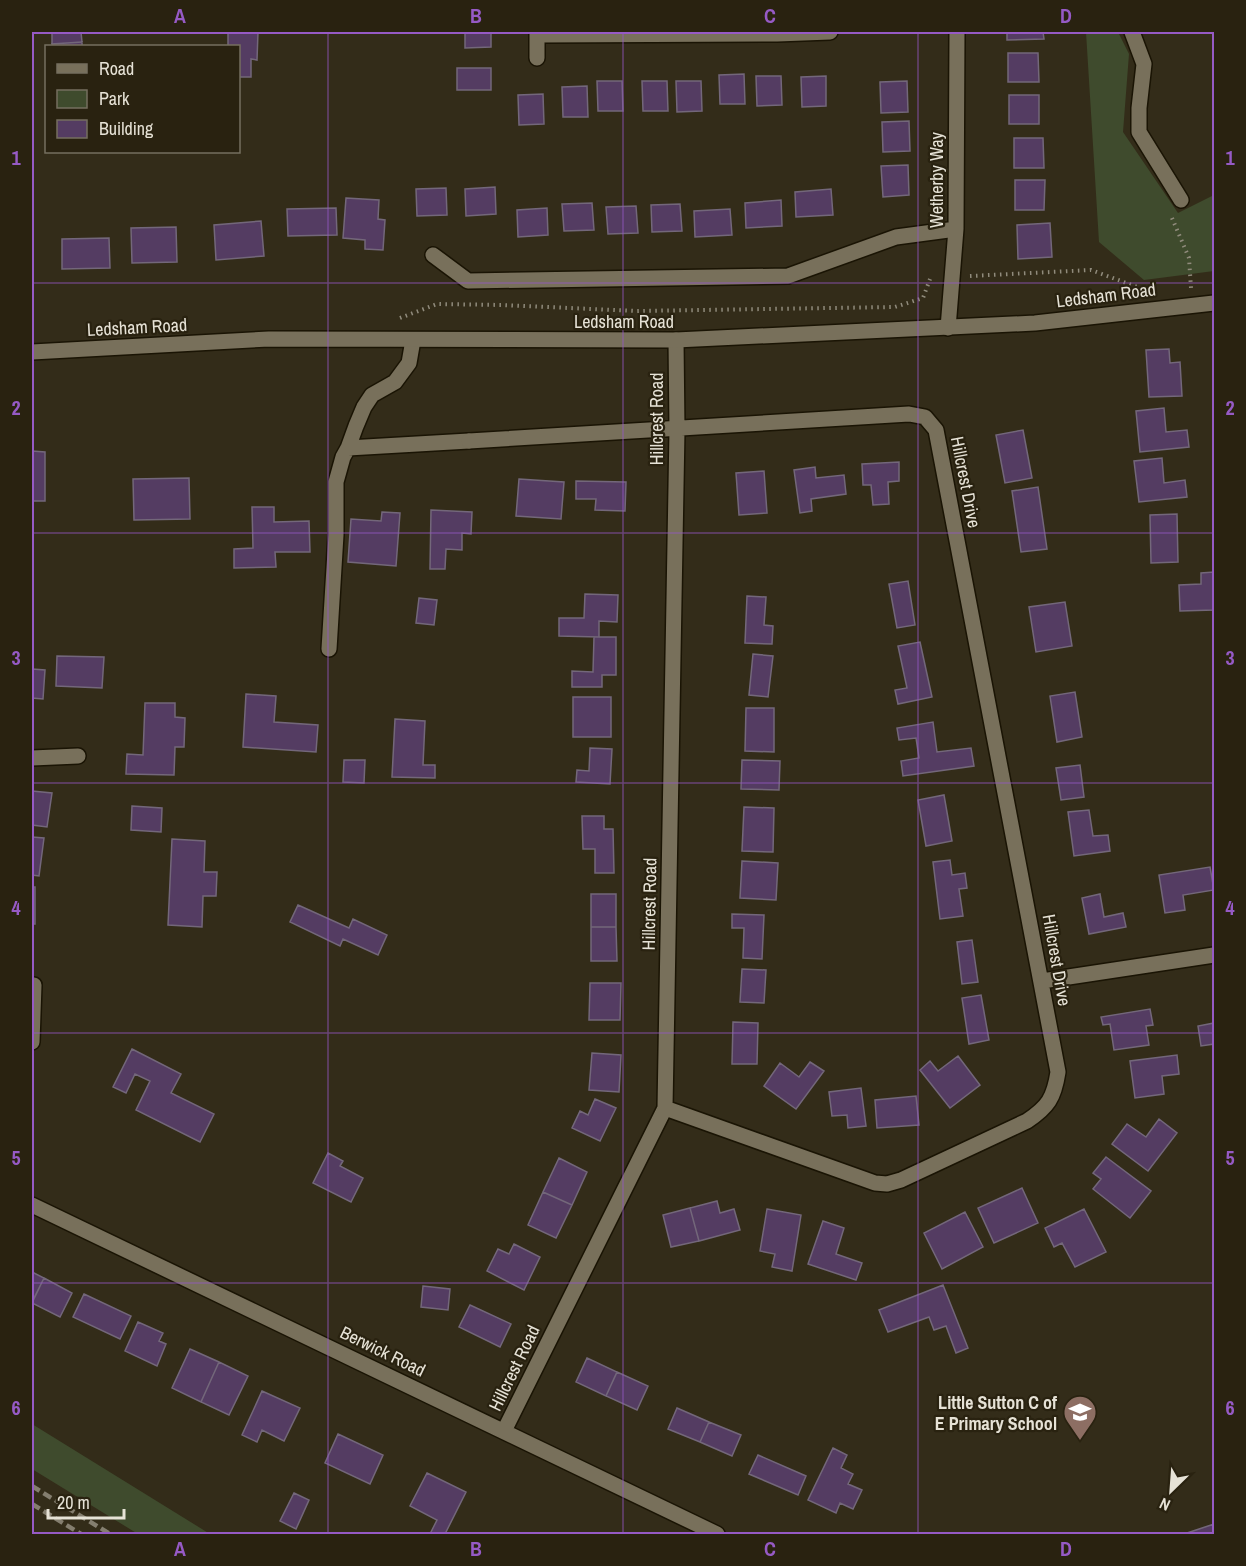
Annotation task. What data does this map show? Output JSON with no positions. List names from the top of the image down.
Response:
{
  "streets": {
    "street": [
      "Wetherby Way",
      "Ledsham Road",
      "Hillcrest Road",
      "Hillcrest Drive",
      "Berwick Road"
    ]
  },
  "crossings": [
    ["Wetherby Way", "Ledsham Road"],
    ["Ledsham Road", "Hillcrest Road"],
    ["Hillcrest Road", "Hillcrest Drive"],
    ["Hillcrest Road", "Berwick Road"]
  ],
  "places": {
    "school or university": ["Little Sutton C of E Primary School"]
  },
  "legend": ["Road", "Park", "Building"],
  "scale_bar": "20 m",
  "north": "bottom left",
  "grid": {
    "columns": [
      "A",
      "B",
      "C",
      "D"
    ],
    "rows": [
      "1",
      "2",
      "3",
      "4",
      "5",
      "6"
    ]
  }
}
